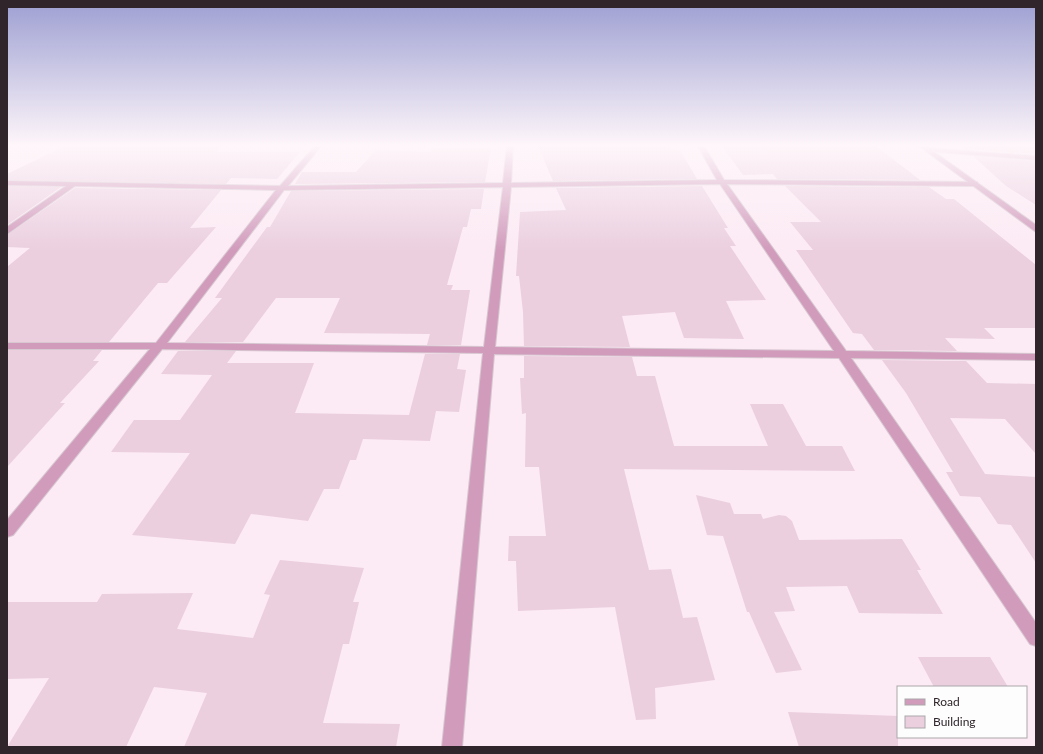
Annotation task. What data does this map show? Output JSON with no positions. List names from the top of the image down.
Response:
{
  "legend": ["Road", "Building"]
}
